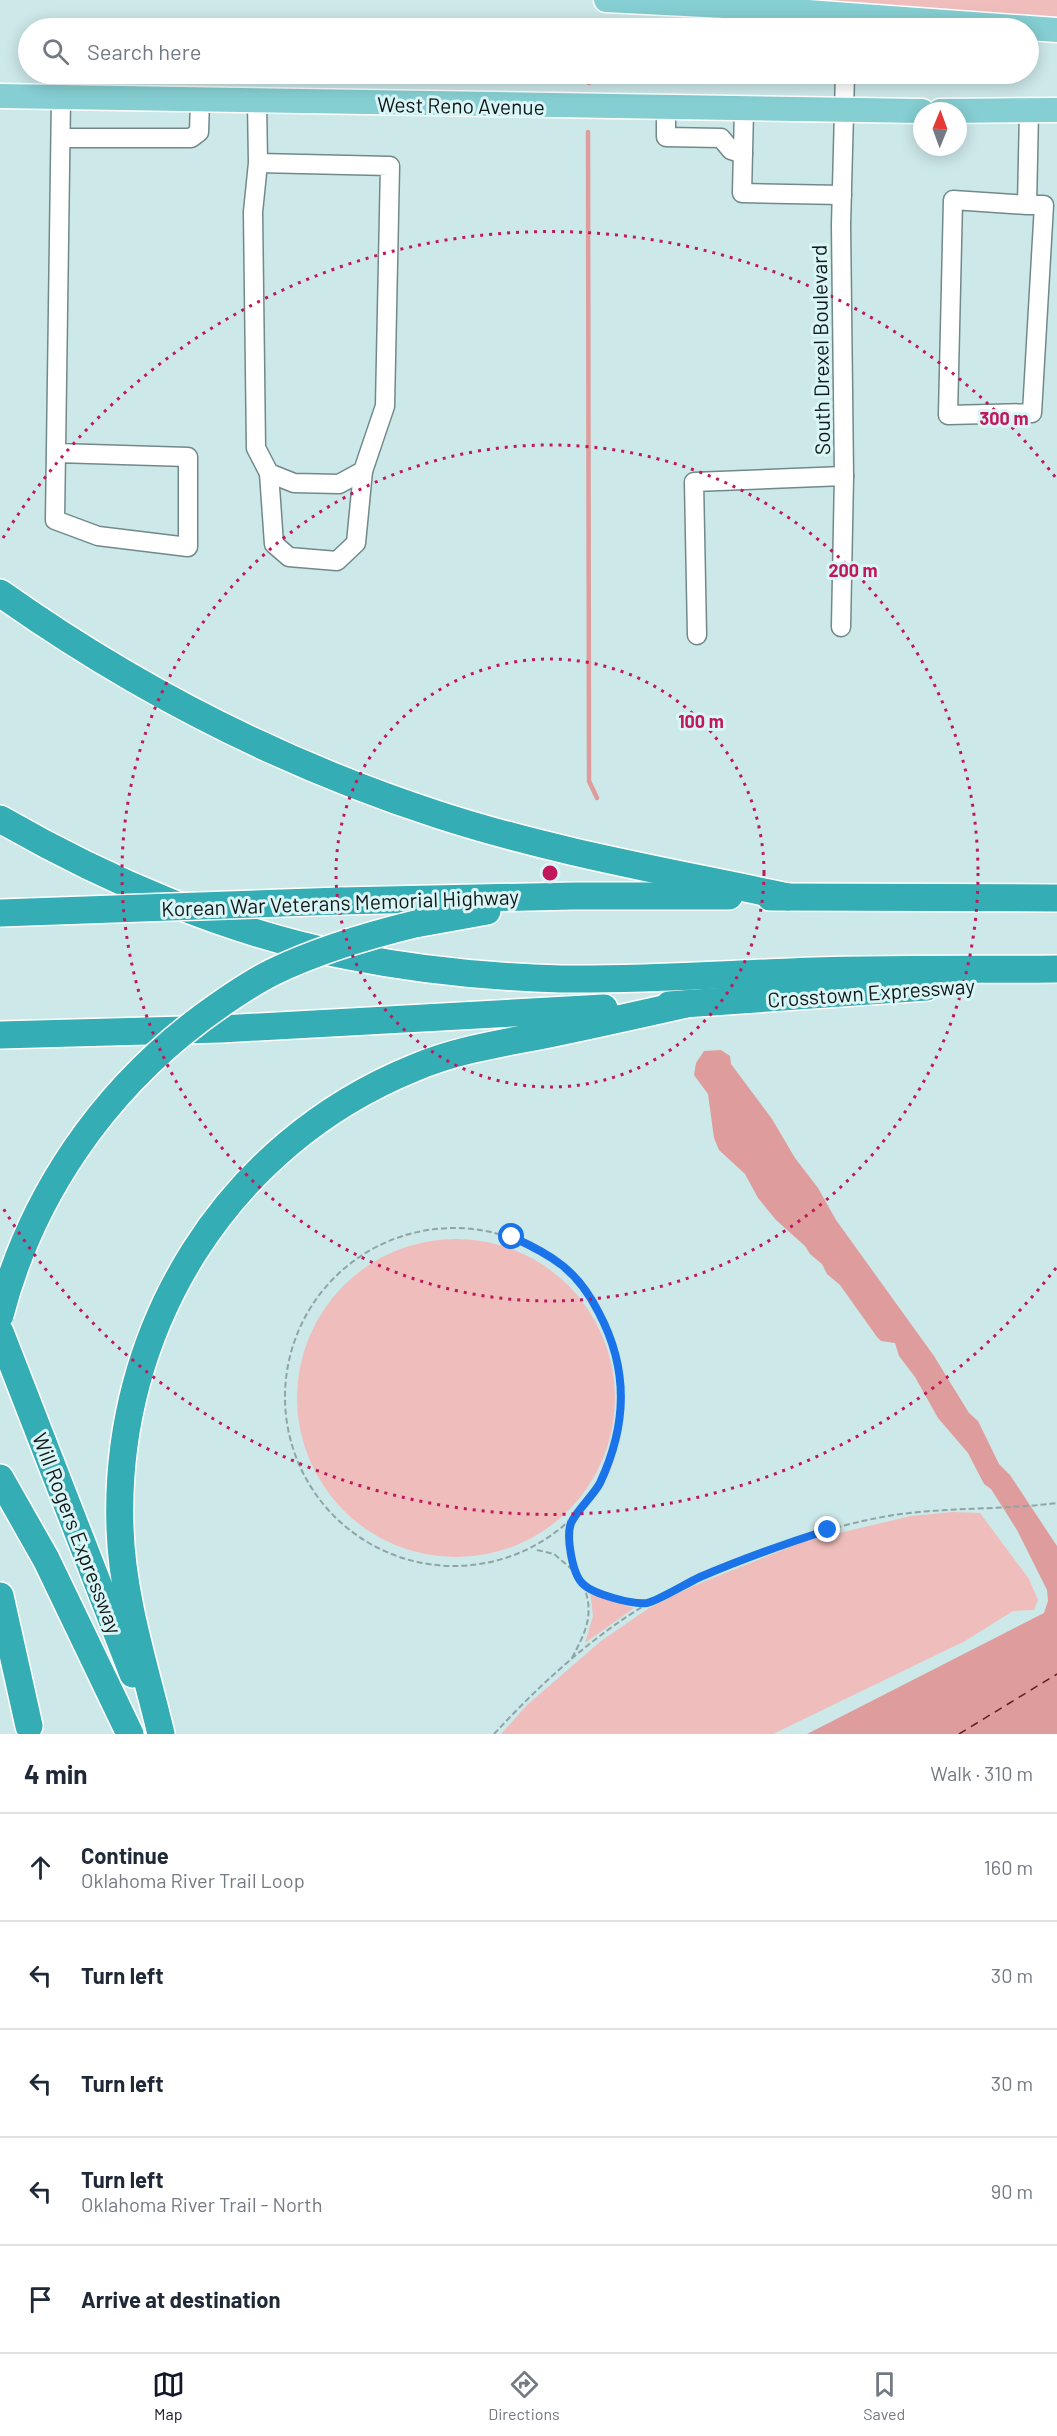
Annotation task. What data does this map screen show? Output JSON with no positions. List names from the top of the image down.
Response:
{
  "streets": {
    "highway": ["Korean War Veterans Memorial Highway", "Crosstown Expressway", "Will Rogers Expressway"],
    "main road": ["West Reno Avenue"],
    "street": ["South Drexel Boulevard"]
  },
  "crossings": [
    ["West Reno Avenue", "South Drexel Boulevard"]
  ],
  "north": "top",
  "page": {
    "search": "Search here",
    "heading": ["4 min", "Walk · 310 m"],
    "list": [
      ["Continue", "Oklahoma River Trail Loop", "160 m"],
      ["Turn left", "30 m"],
      ["Turn left", "30 m"],
      ["Turn left", "Oklahoma River Trail - North", "90 m"],
      "Arrive at destination"
    ],
    "nav": ["Map", "Directions", "Saved"]
  },
  "rings": ["300 m", "200 m", "100 m"]
}
